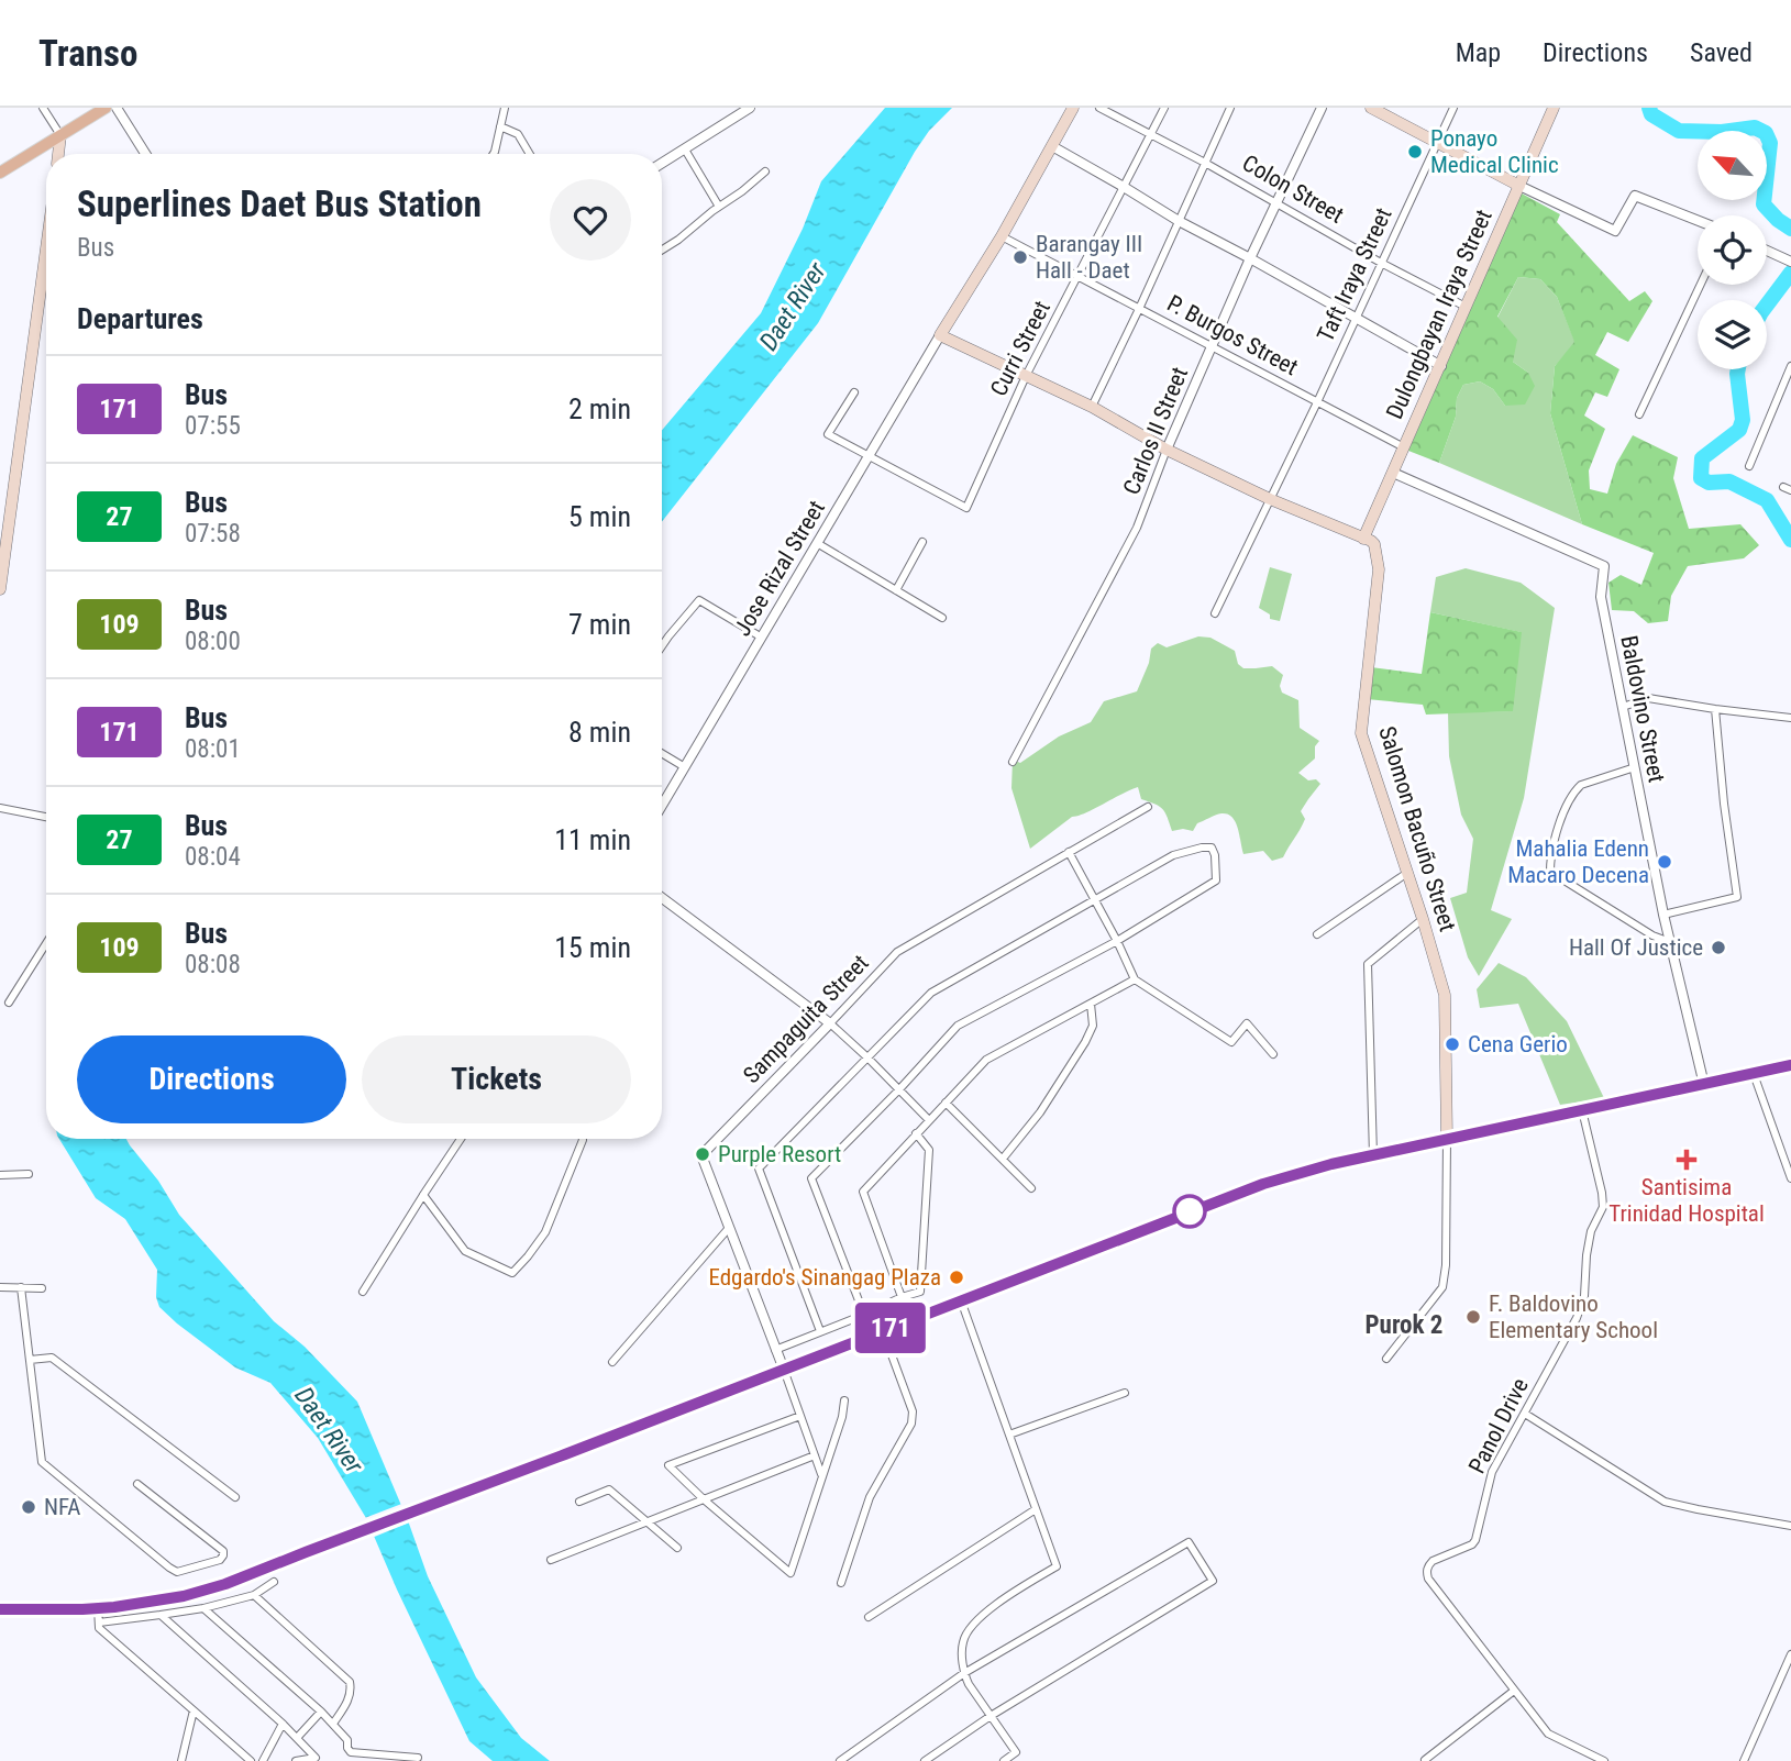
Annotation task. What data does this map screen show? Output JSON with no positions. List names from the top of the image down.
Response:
{
  "streets": {
    "main road": ["Dulongbayan Iraya Street", "Salomon Bacuño Street"],
    "street": [
      "Colon Street",
      "Taft Iraya Street",
      "P. Burgos Street",
      "Curri Street",
      "Carlos II Street",
      "Jose Rizal Street",
      "Baldovino Street",
      "Sampaguita Street",
      "Panol Drive"
    ]
  },
  "crossings": [
    ["Colon Street", "Taft Iraya Street"],
    ["Colon Street", "Dulongbayan Iraya Street"],
    ["Colon Street", "Curri Street"],
    ["Colon Street", "Carlos II Street"],
    ["Taft Iraya Street", "P. Burgos Street"],
    ["Dulongbayan Iraya Street", "P. Burgos Street"],
    ["Dulongbayan Iraya Street", "Baldovino Street"],
    ["Dulongbayan Iraya Street", "Salomon Bacuño Street"],
    ["P. Burgos Street", "Curri Street"],
    ["P. Burgos Street", "Carlos II Street"],
    ["Curri Street", "Jose Rizal Street"]
  ],
  "districts": ["Purok 2"],
  "water": ["Daet River"],
  "places": {
    "other": [
      "Ponayo Medical Clinic",
      "Barangay III Hall - Daet",
      "Mahalia Edenn Macaro Decena",
      "Hall Of Justice",
      "Cena Gerio",
      "Purple Resort",
      "Edgardo's Sinangag Plaza",
      "F. Baldovino Elementary School",
      "NFA"
    ],
    "health": ["Santisima Trinidad Hospital"]
  },
  "lines": ["bus line 171"],
  "north": "top left",
  "page": {
    "header": "Transo",
    "nav": ["Map", "Directions", "Saved"],
    "on_map": "171",
    "heading": [
      ["Superlines Daet Bus Station", "Bus"],
      "Departures"
    ],
    "list": [
      {
        "mark": "171",
        "name": "Bus",
        "note": "07:55",
        "value": "2 min"
      },
      {
        "mark": "27",
        "name": "Bus",
        "note": "07:58",
        "value": "5 min"
      },
      {
        "mark": "109",
        "name": "Bus",
        "note": "08:00",
        "value": "7 min"
      },
      {
        "mark": "171",
        "name": "Bus",
        "note": "08:01",
        "value": "8 min"
      },
      {
        "mark": "27",
        "name": "Bus",
        "note": "08:04",
        "value": "11 min"
      },
      {
        "mark": "109",
        "name": "Bus",
        "note": "08:08",
        "value": "15 min"
      }
    ],
    "buttons": ["Directions", "Tickets"]
  }
}
